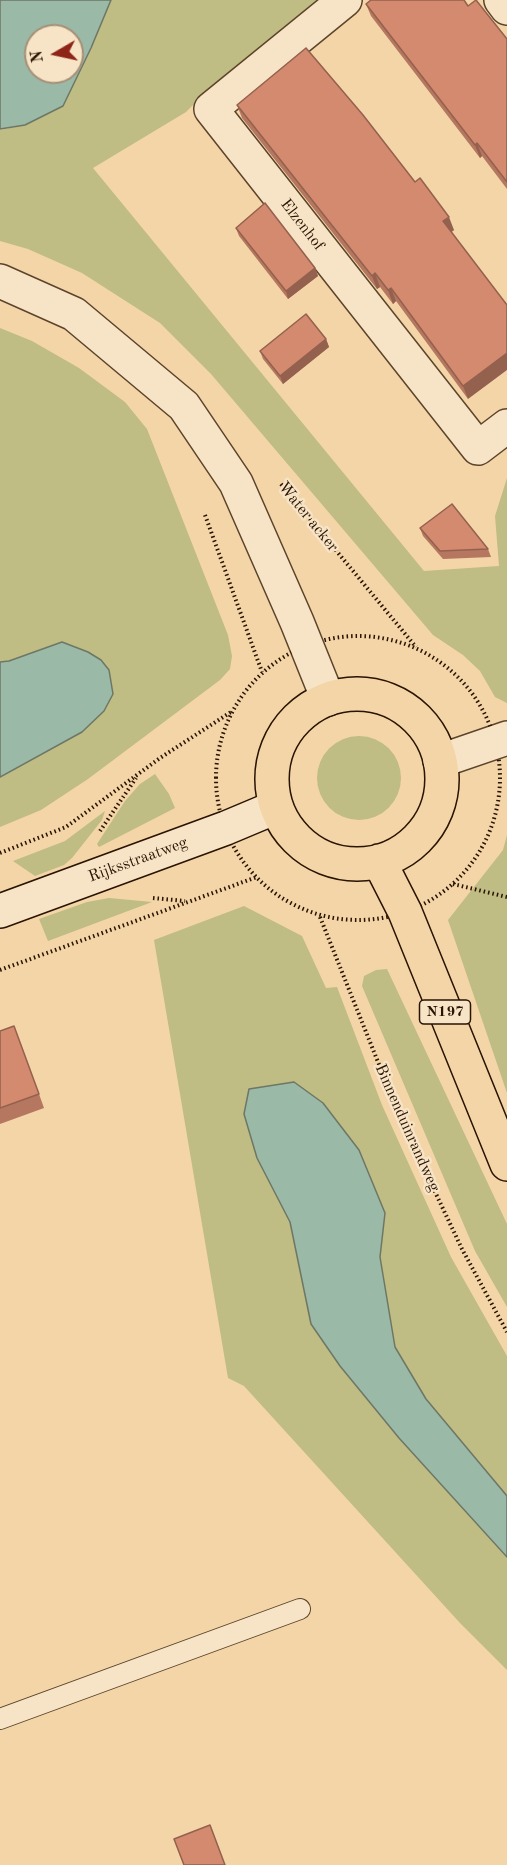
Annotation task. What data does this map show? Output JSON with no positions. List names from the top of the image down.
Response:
{
  "streets": {
    "main road": ["N197"],
    "street": ["Elzenhof", "Rijksstraatweg"],
    "path": ["Water acker", "Binnenduinrandweg"]
  },
  "crossings": [
    ["Rijksstraatweg", "N197"]
  ],
  "north": "left"
}
